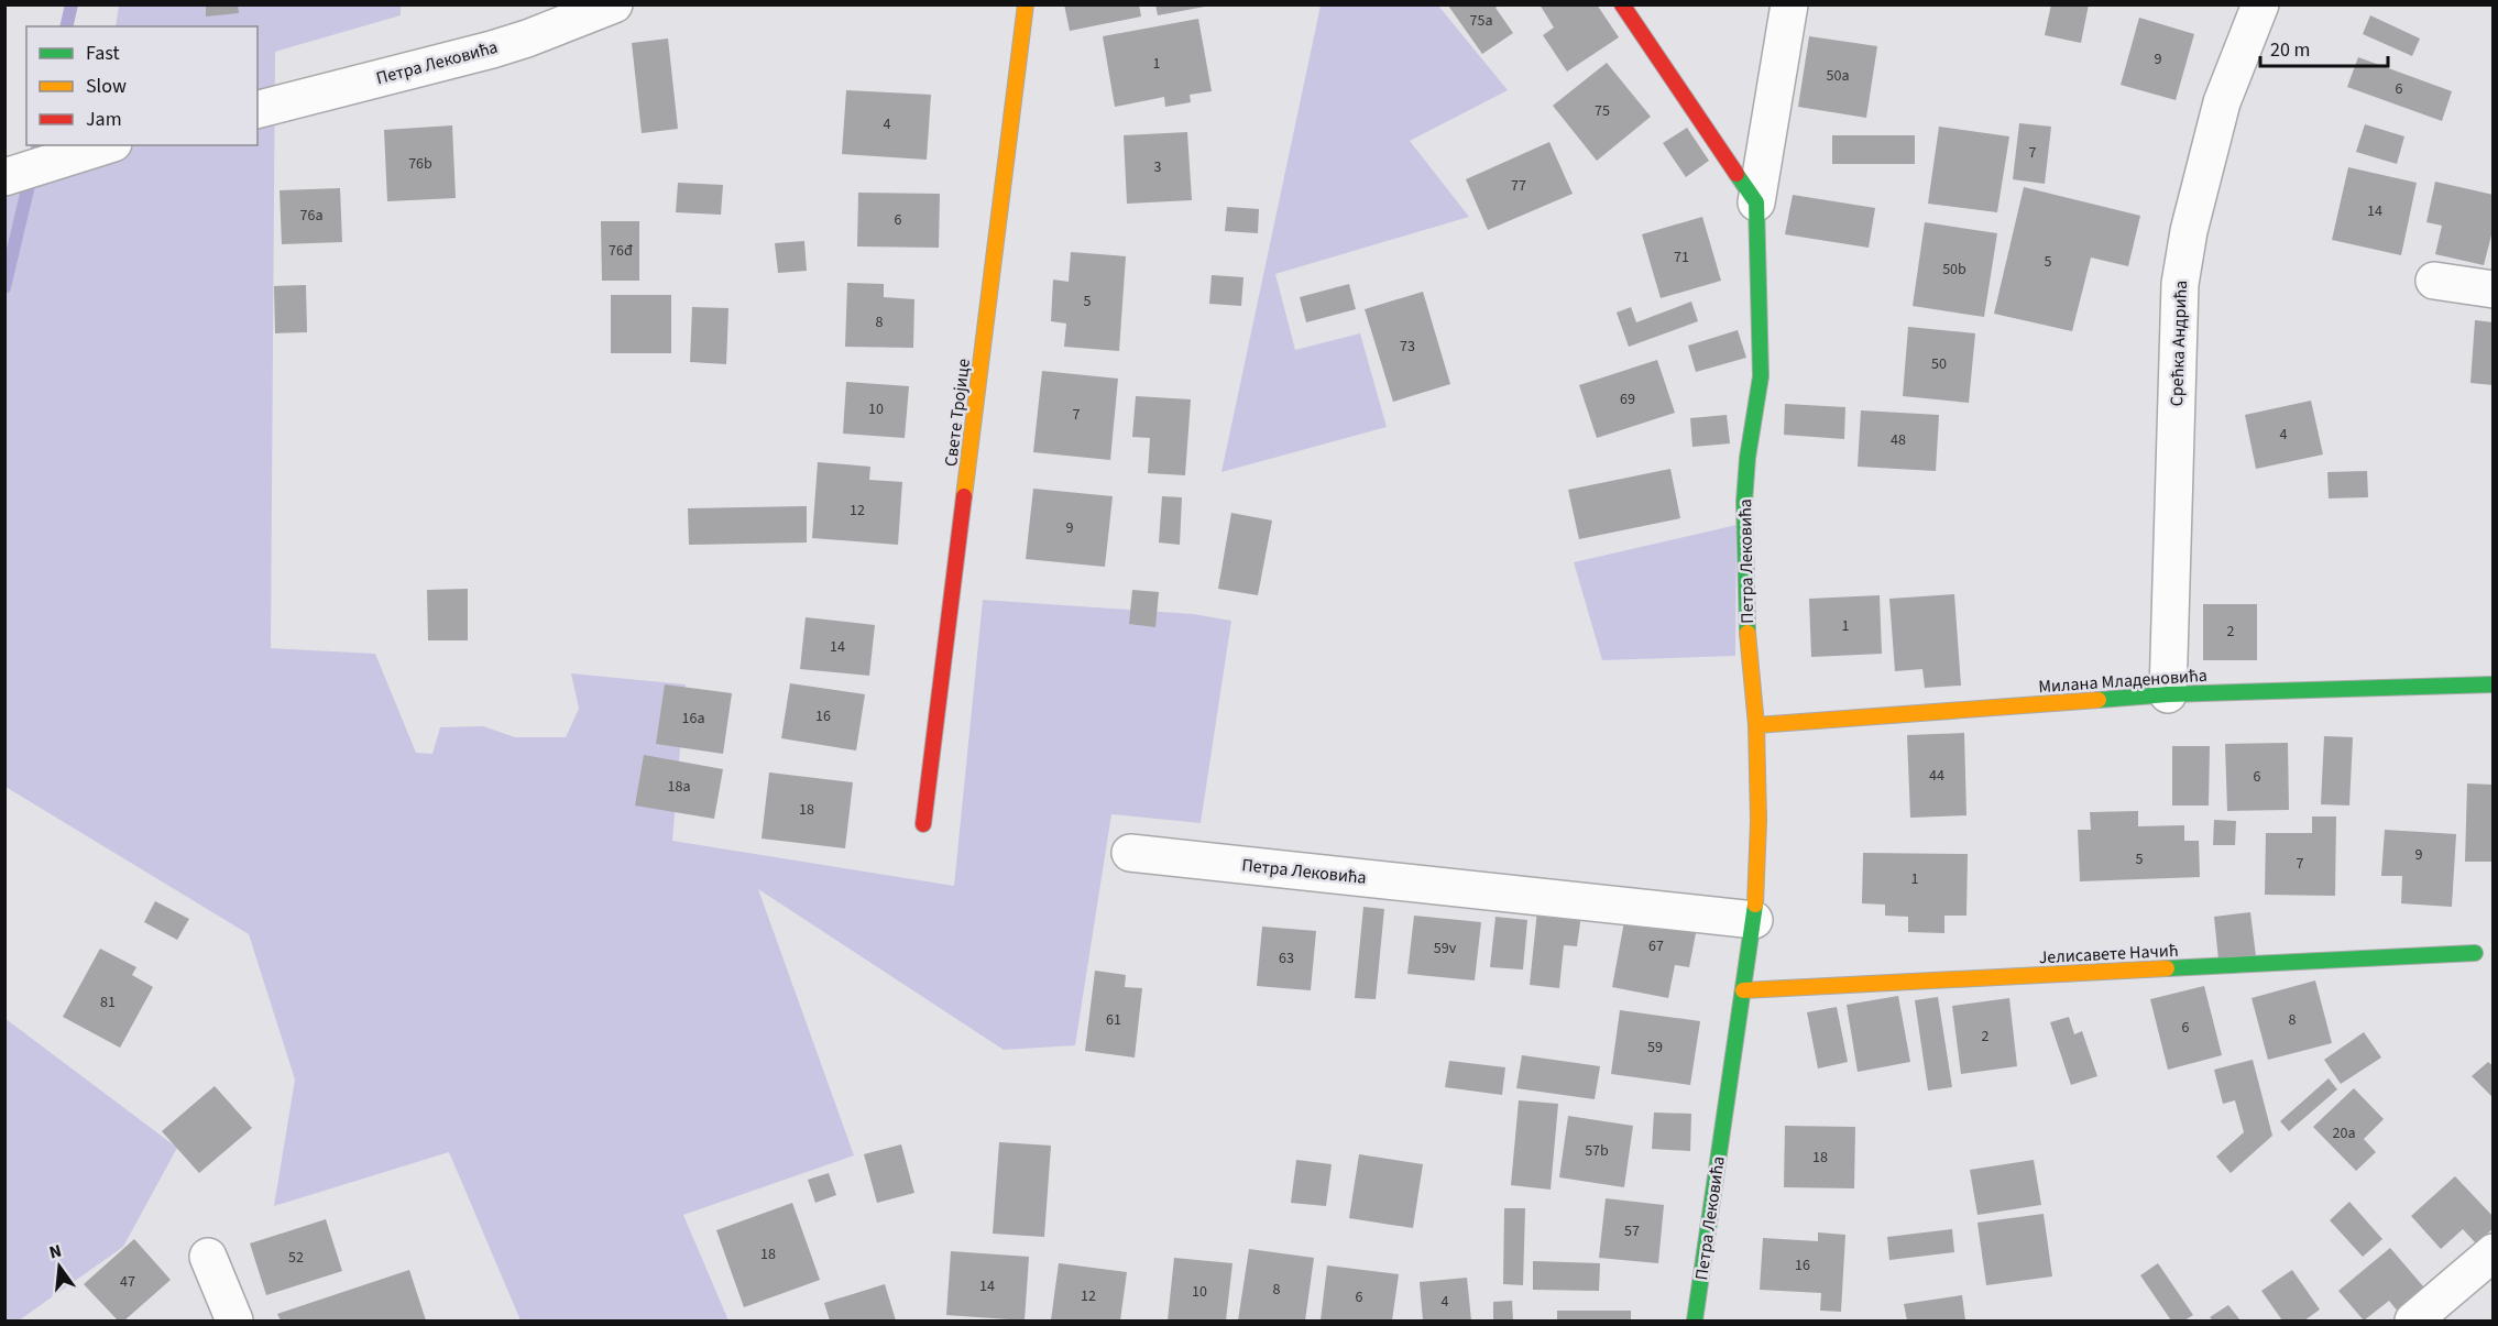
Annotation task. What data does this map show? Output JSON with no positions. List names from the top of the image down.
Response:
{
  "streets": {
    "street": [
      "Петра Лековића",
      "Срећка Андрића",
      "Свете Тројице",
      "Милана Младеновића",
      "Јелисавете Начић"
    ]
  },
  "crossings": [
    ["Петра Лековића", "Милана Младеновића"],
    ["Петра Лековића", "Јелисавете Начић"],
    ["Срећка Андрића", "Милана Младеновића"]
  ],
  "house_numbers": [
    "75a",
    "9",
    "1",
    "50a",
    "6",
    "75",
    "4",
    "7",
    "76b",
    "3",
    "77",
    "14",
    "76a",
    "6",
    "76đ",
    "71",
    "5",
    "50b",
    "5",
    "8",
    "73",
    "50",
    "69",
    "10",
    "7",
    "4",
    "48",
    "12",
    "9",
    "1",
    "2",
    "14",
    "16",
    "16a",
    "44",
    "6",
    "18a",
    "18",
    "9",
    "5",
    "7",
    "1",
    "67",
    "59v",
    "63",
    "81",
    "61",
    "8",
    "6",
    "2",
    "59",
    "20a",
    "57b",
    "18",
    "57",
    "18",
    "52",
    "16",
    "47",
    "14",
    "8",
    "10",
    "12",
    "6",
    "4"
  ],
  "legend": ["Fast", "Slow", "Jam"],
  "scale_bar": "20 m",
  "north": "top"
}
